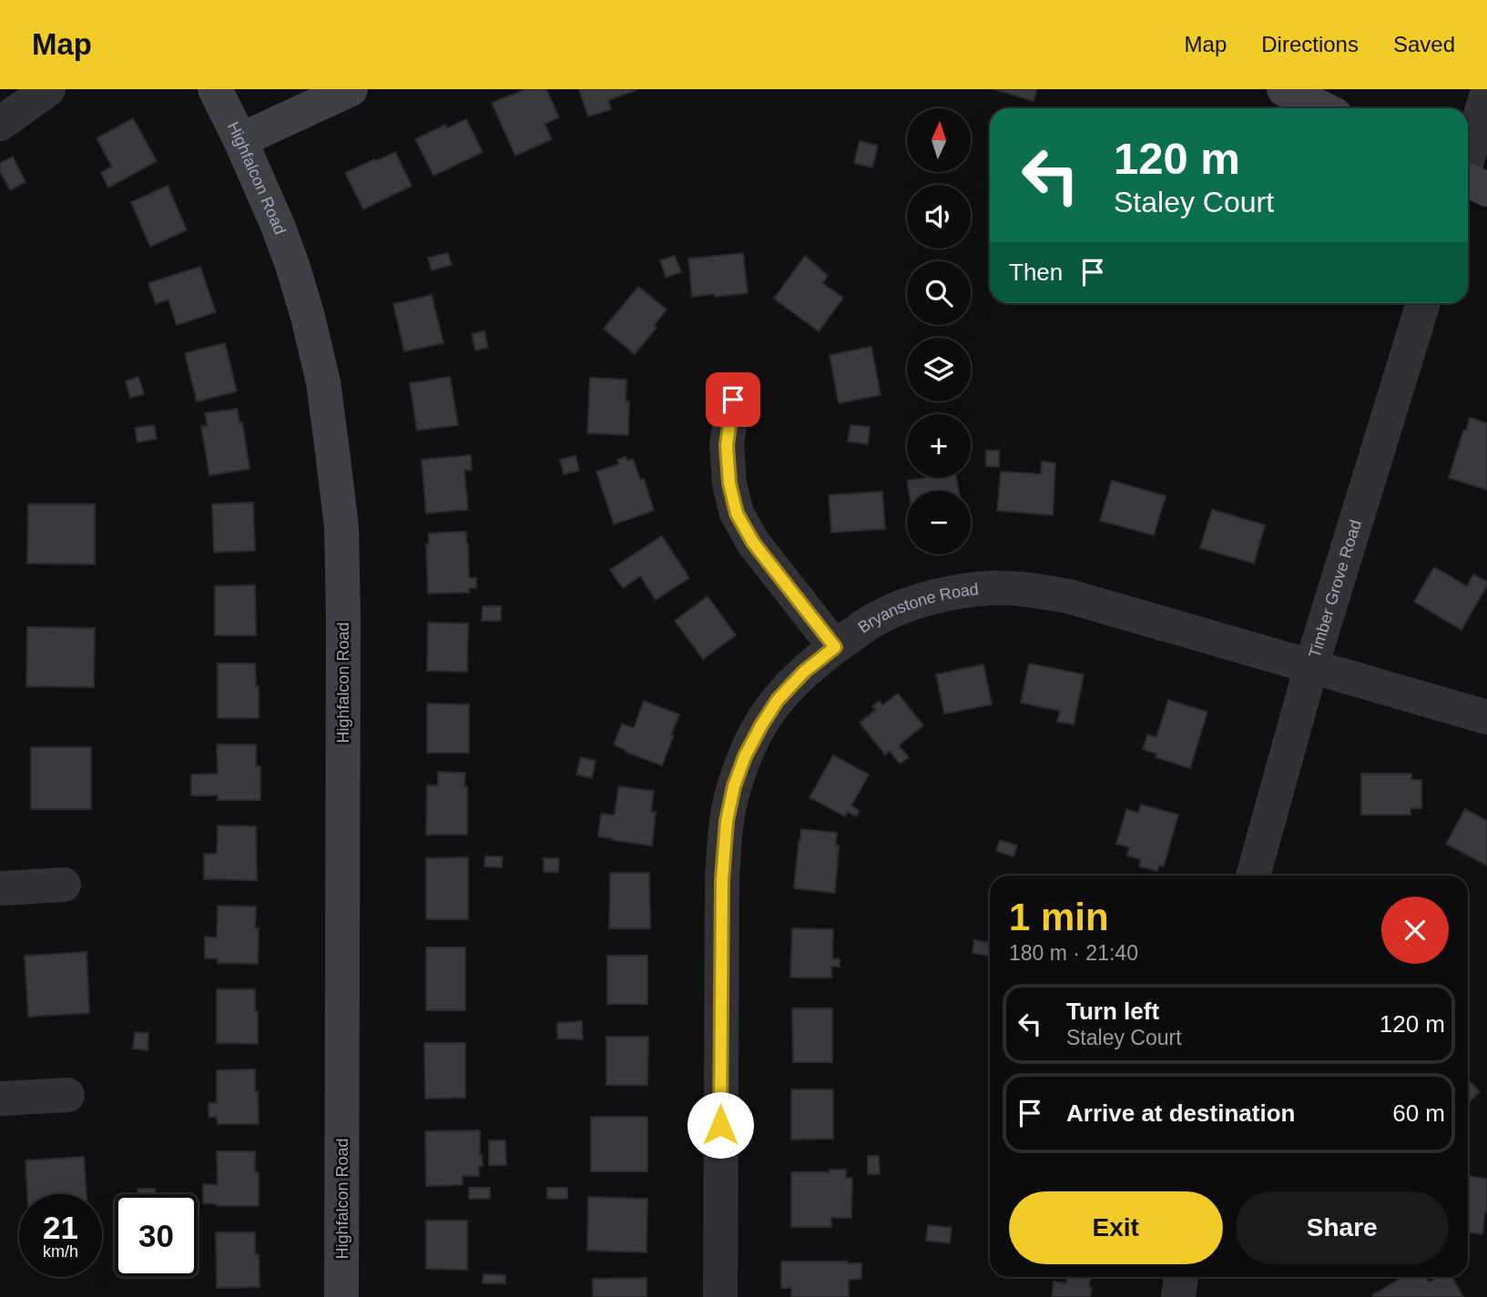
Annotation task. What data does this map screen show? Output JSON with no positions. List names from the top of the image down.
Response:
{
  "streets": {
    "street": ["Highfalcon Road", "Timber Grove Road", "Bryanstone Road"]
  },
  "crossings": [
    ["Timber Grove Road", "Bryanstone Road"]
  ],
  "north": "top",
  "page": {
    "header": "Map",
    "nav": ["Map", "Directions", "Saved"],
    "map_buttons": ["+", "−"],
    "turn": ["120 m", "Staley Court"],
    "then": "Then",
    "heading": ["1 min", "180 m · 21:40"],
    "list": [
      {
        "name": "Turn left",
        "note": "Staley Court",
        "value": "120 m"
      },
      {
        "name": "Arrive at destination",
        "value": "60 m"
      }
    ],
    "buttons": ["Exit", "Share"],
    "speed": "21 km/h",
    "limit": "30"
  }
}
